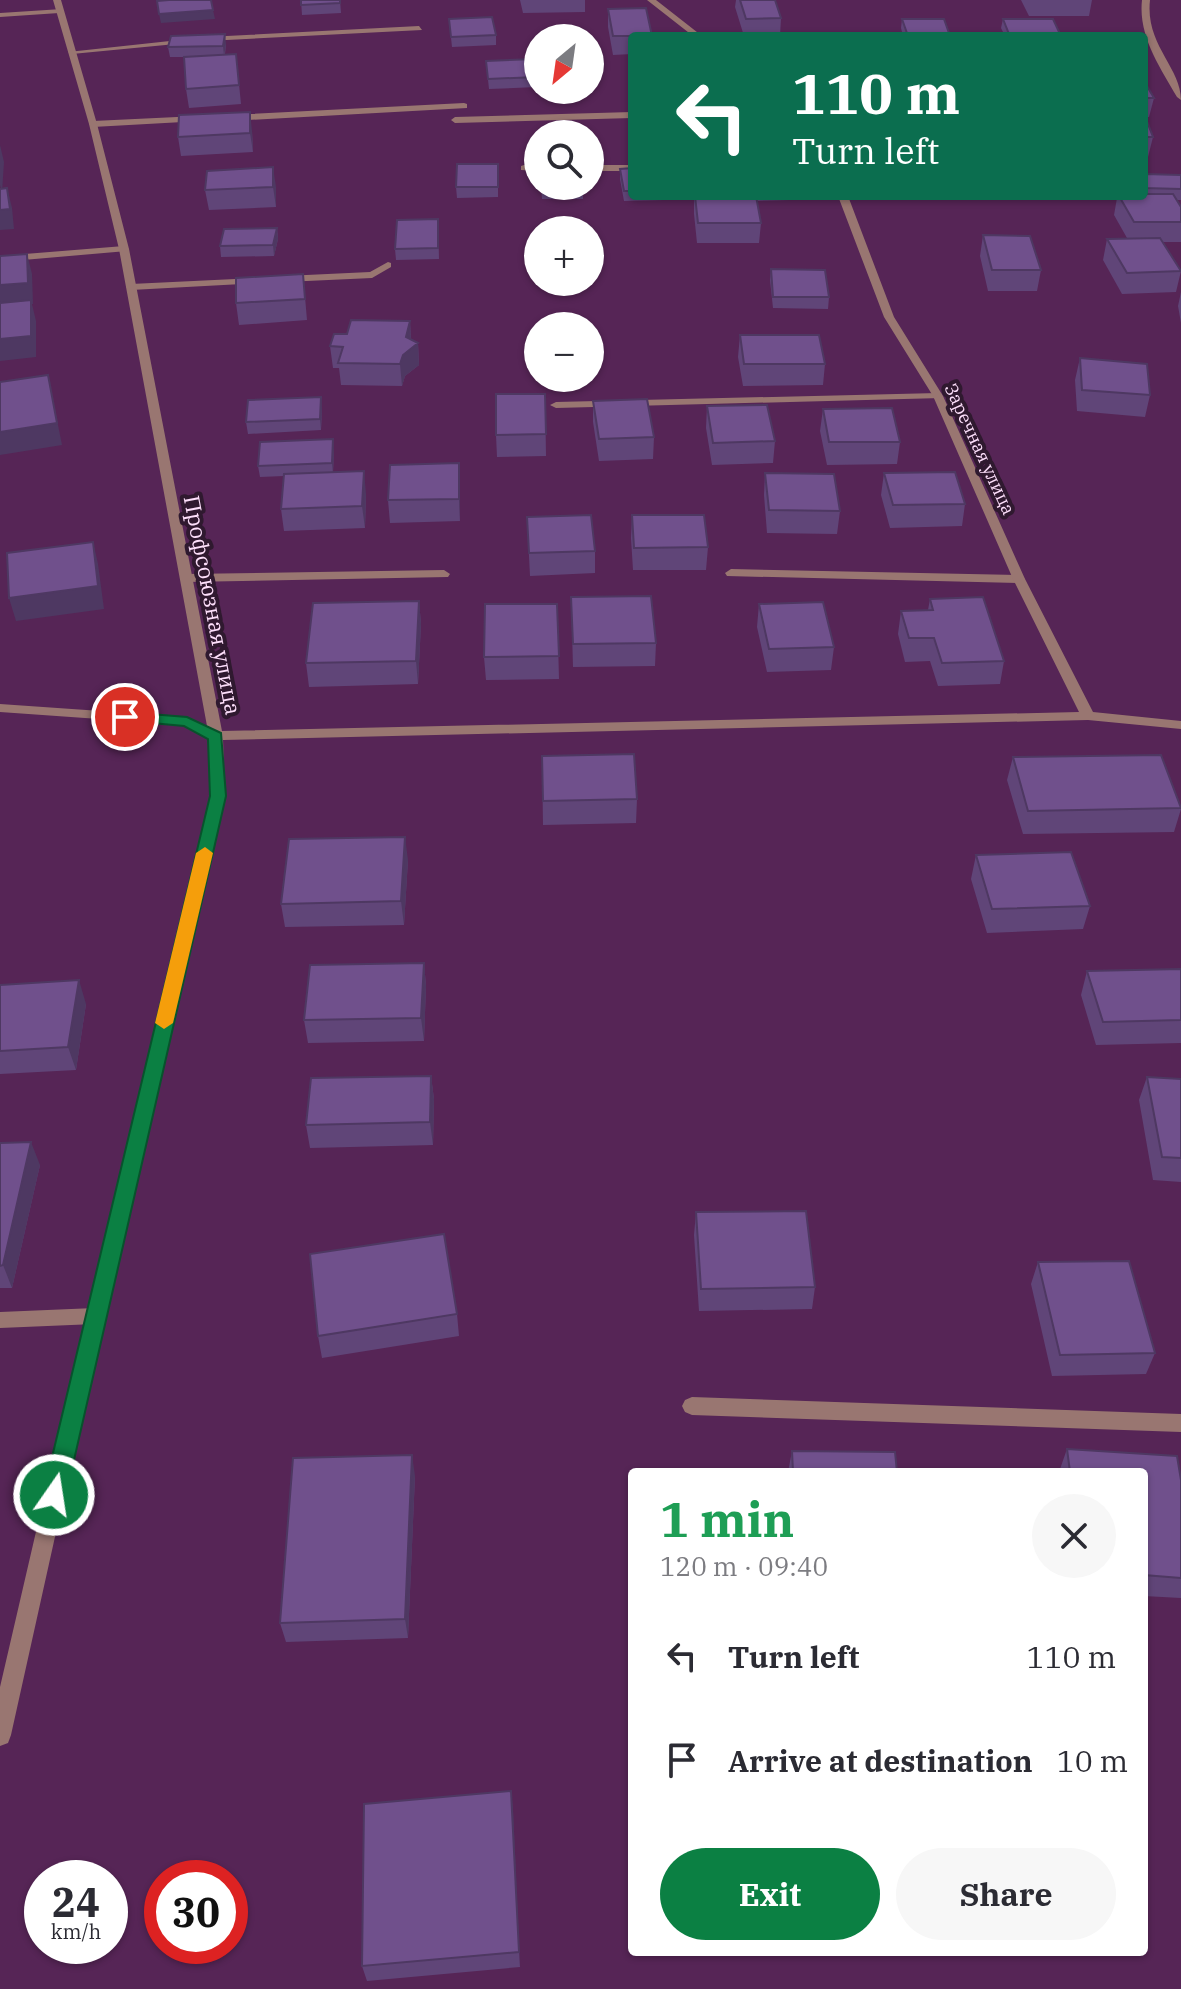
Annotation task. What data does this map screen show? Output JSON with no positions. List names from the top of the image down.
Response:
{
  "streets": {
    "street": ["Заречная улица", "Профсоюзная улица"]
  },
  "north": "bottom left",
  "page": {
    "map_buttons": ["+", "−"],
    "turn": ["110 m", "Turn left"],
    "heading": ["1 min", "120 m · 09:40"],
    "list": [
      {
        "name": "Turn left",
        "value": "110 m"
      },
      {
        "name": "Arrive at destination",
        "value": "10 m"
      }
    ],
    "buttons": ["Exit", "Share"],
    "speed": "24 km/h",
    "limit": "30"
  }
}
